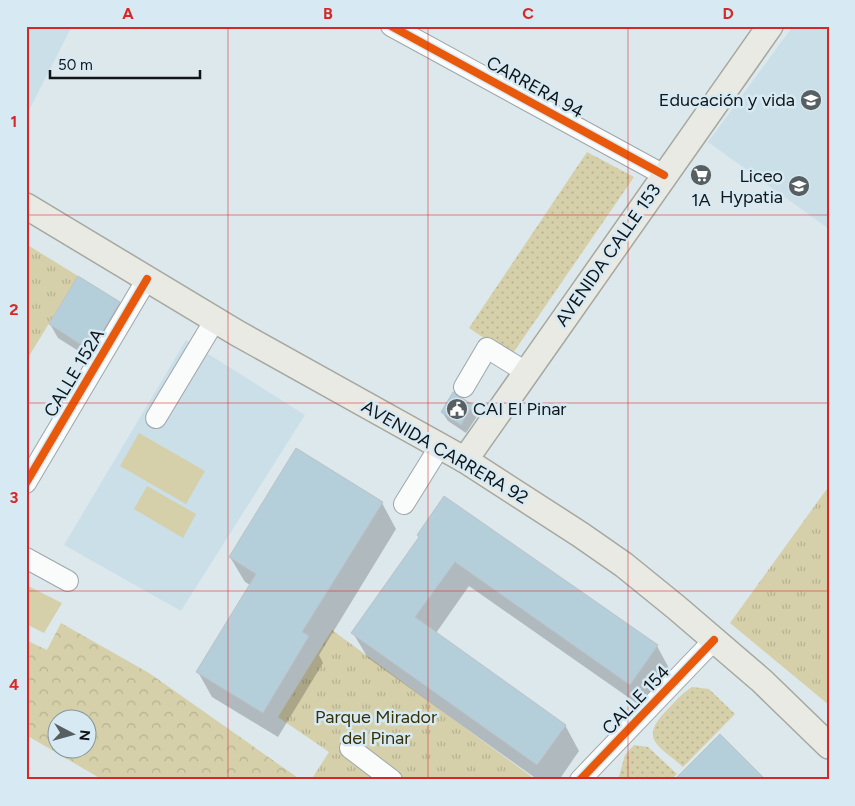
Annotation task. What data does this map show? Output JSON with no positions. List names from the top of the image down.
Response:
{
  "streets": {
    "main road": ["AVENIDA CALLE 153", "AVENIDA CARRERA 92"],
    "street": ["CARRERA 94", "CALLE 152A", "CALLE 154"]
  },
  "crossings": [
    ["CARRERA 94", "AVENIDA CALLE 153"],
    ["AVENIDA CALLE 153", "AVENIDA CARRERA 92"],
    ["CALLE 152A", "AVENIDA CARRERA 92"],
    ["AVENIDA CARRERA 92", "CALLE 154"]
  ],
  "parks": ["Parque Mirador del Pinar"],
  "places": {
    "school or university": ["Educación y vida", "Liceo Hypatia"],
    "supermarket": ["1A"],
    "public building": ["CAI El Pinar"]
  },
  "scale_bar": "50 m",
  "north": "right",
  "grid": {
    "columns": [
      "A",
      "B",
      "C",
      "D"
    ],
    "rows": [
      "1",
      "2",
      "3",
      "4"
    ]
  }
}
